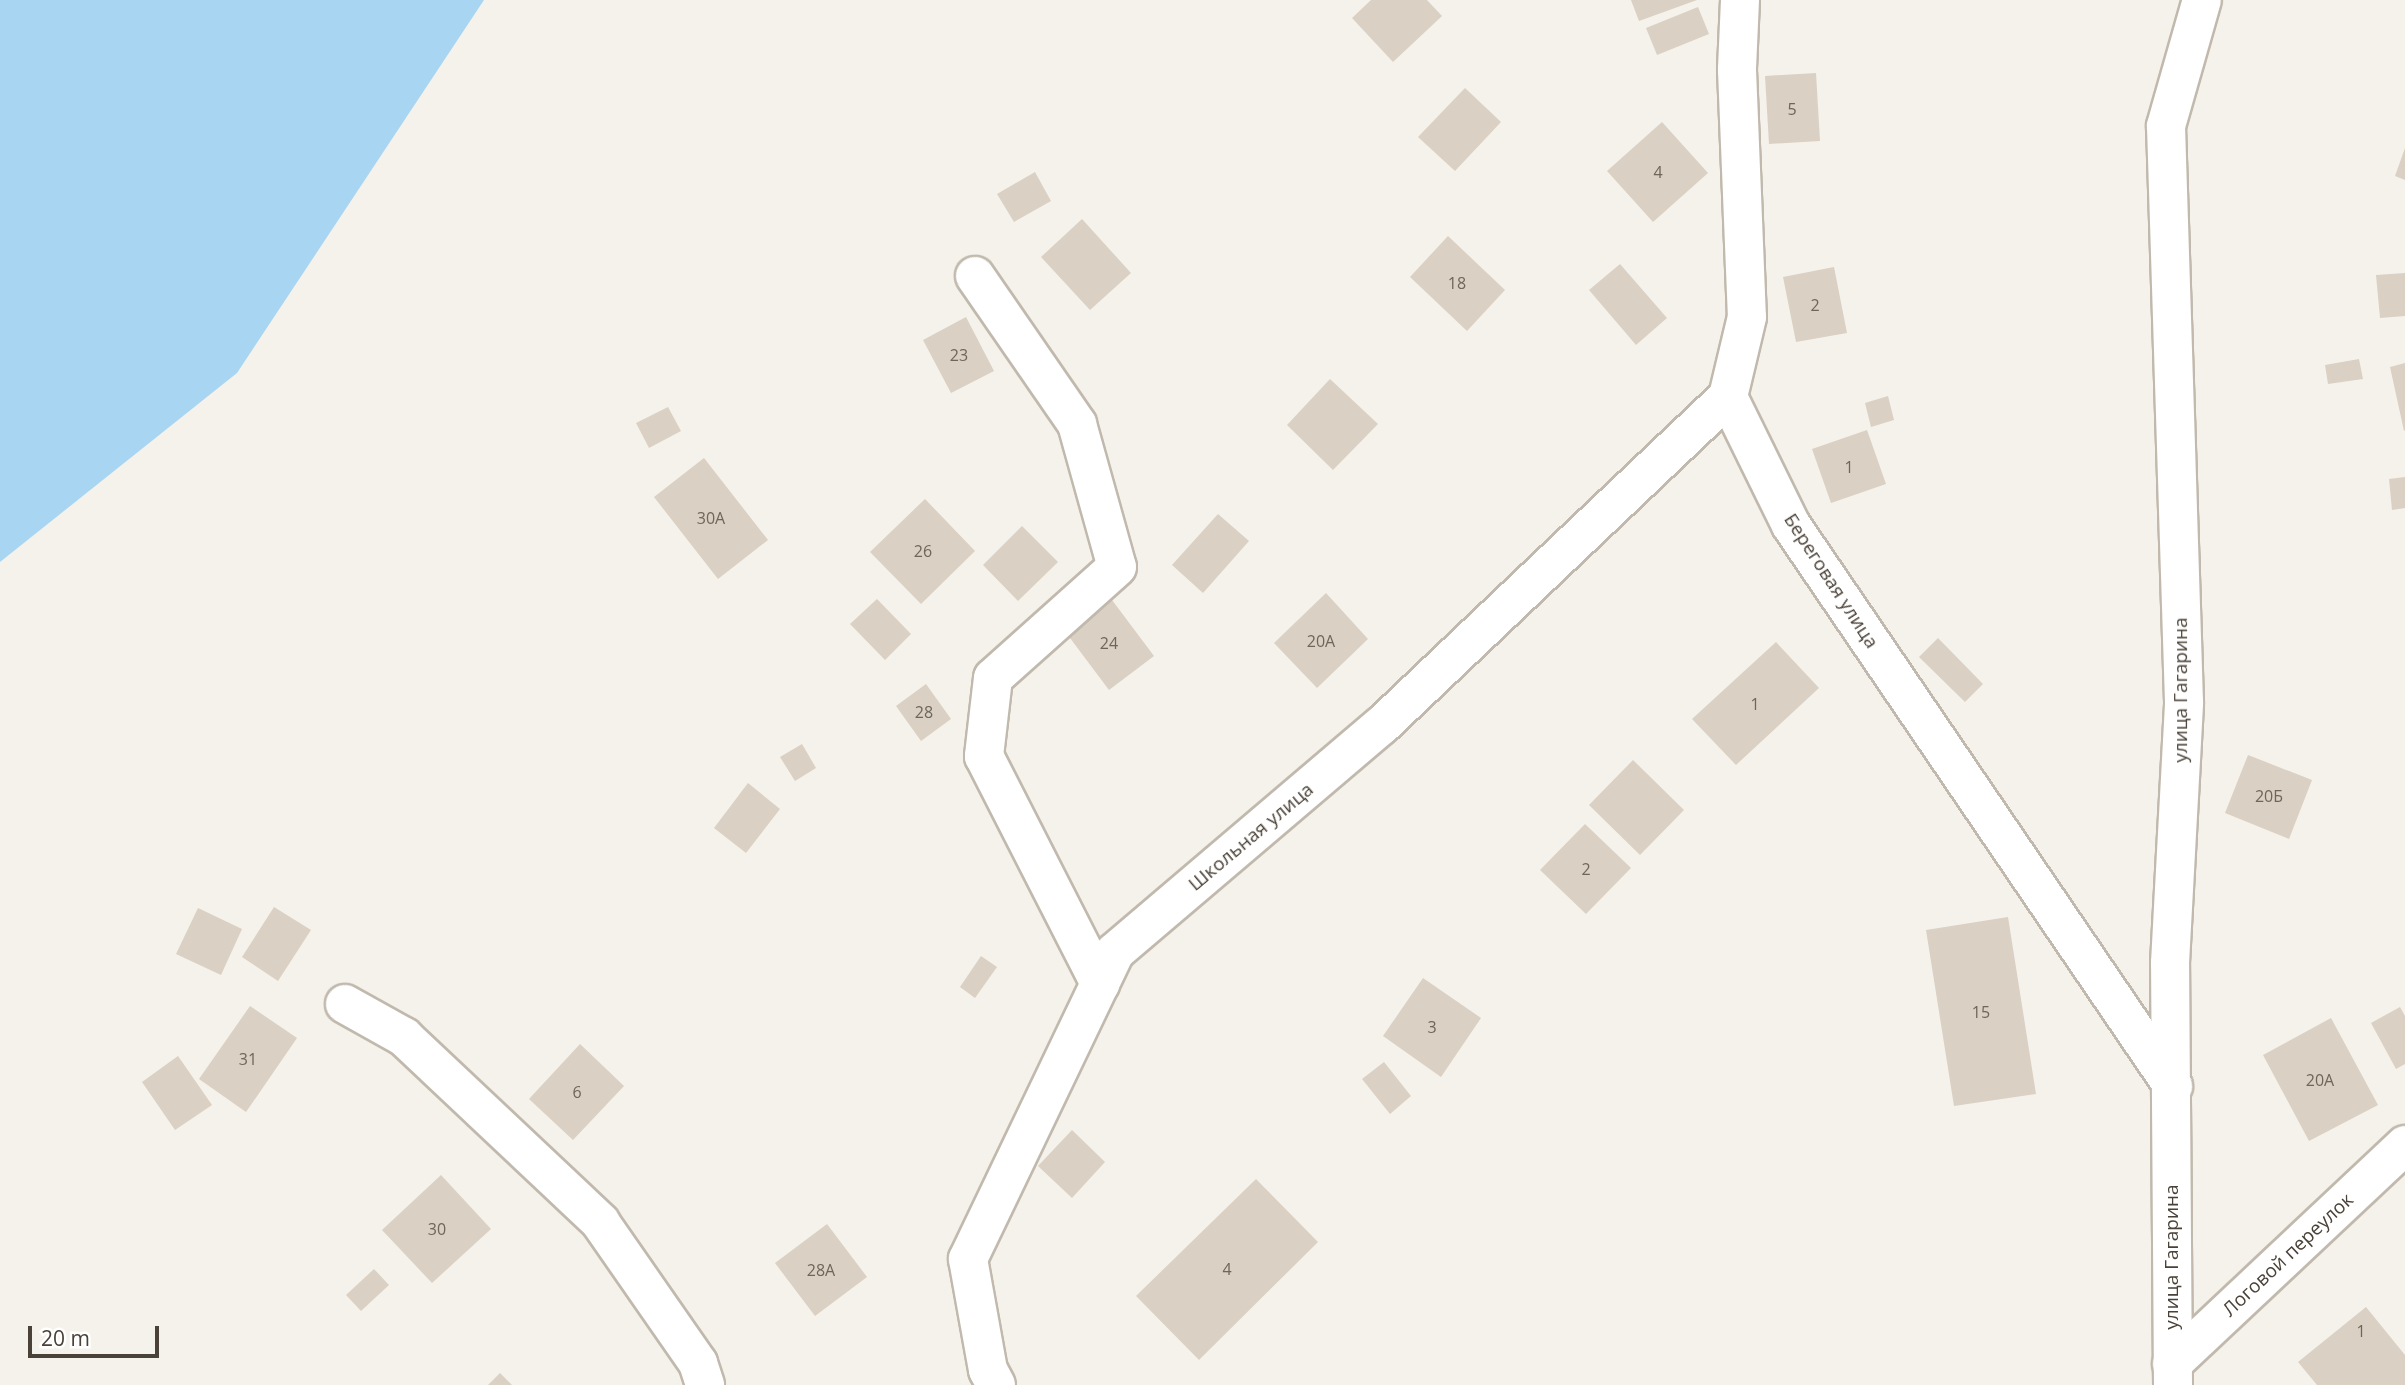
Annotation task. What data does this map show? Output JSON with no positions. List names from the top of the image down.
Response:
{
  "streets": {
    "street": [
      "Береговая улица",
      "улица Гагарина",
      "Школьная улица",
      "Логовой переулок"
    ]
  },
  "crossings": [
    ["Береговая улица", "улица Гагарина"],
    ["Береговая улица", "Школьная улица"],
    ["улица Гагарина", "Логовой переулок"]
  ],
  "house_numbers": [
    "5",
    "4",
    "18",
    "2",
    "23",
    "1",
    "30А",
    "26",
    "20А",
    "24",
    "1",
    "28",
    "20Б",
    "2",
    "15",
    "3",
    "31",
    "20А",
    "6",
    "30",
    "4",
    "28А",
    "1"
  ],
  "scale_bar": "20 m"
}
